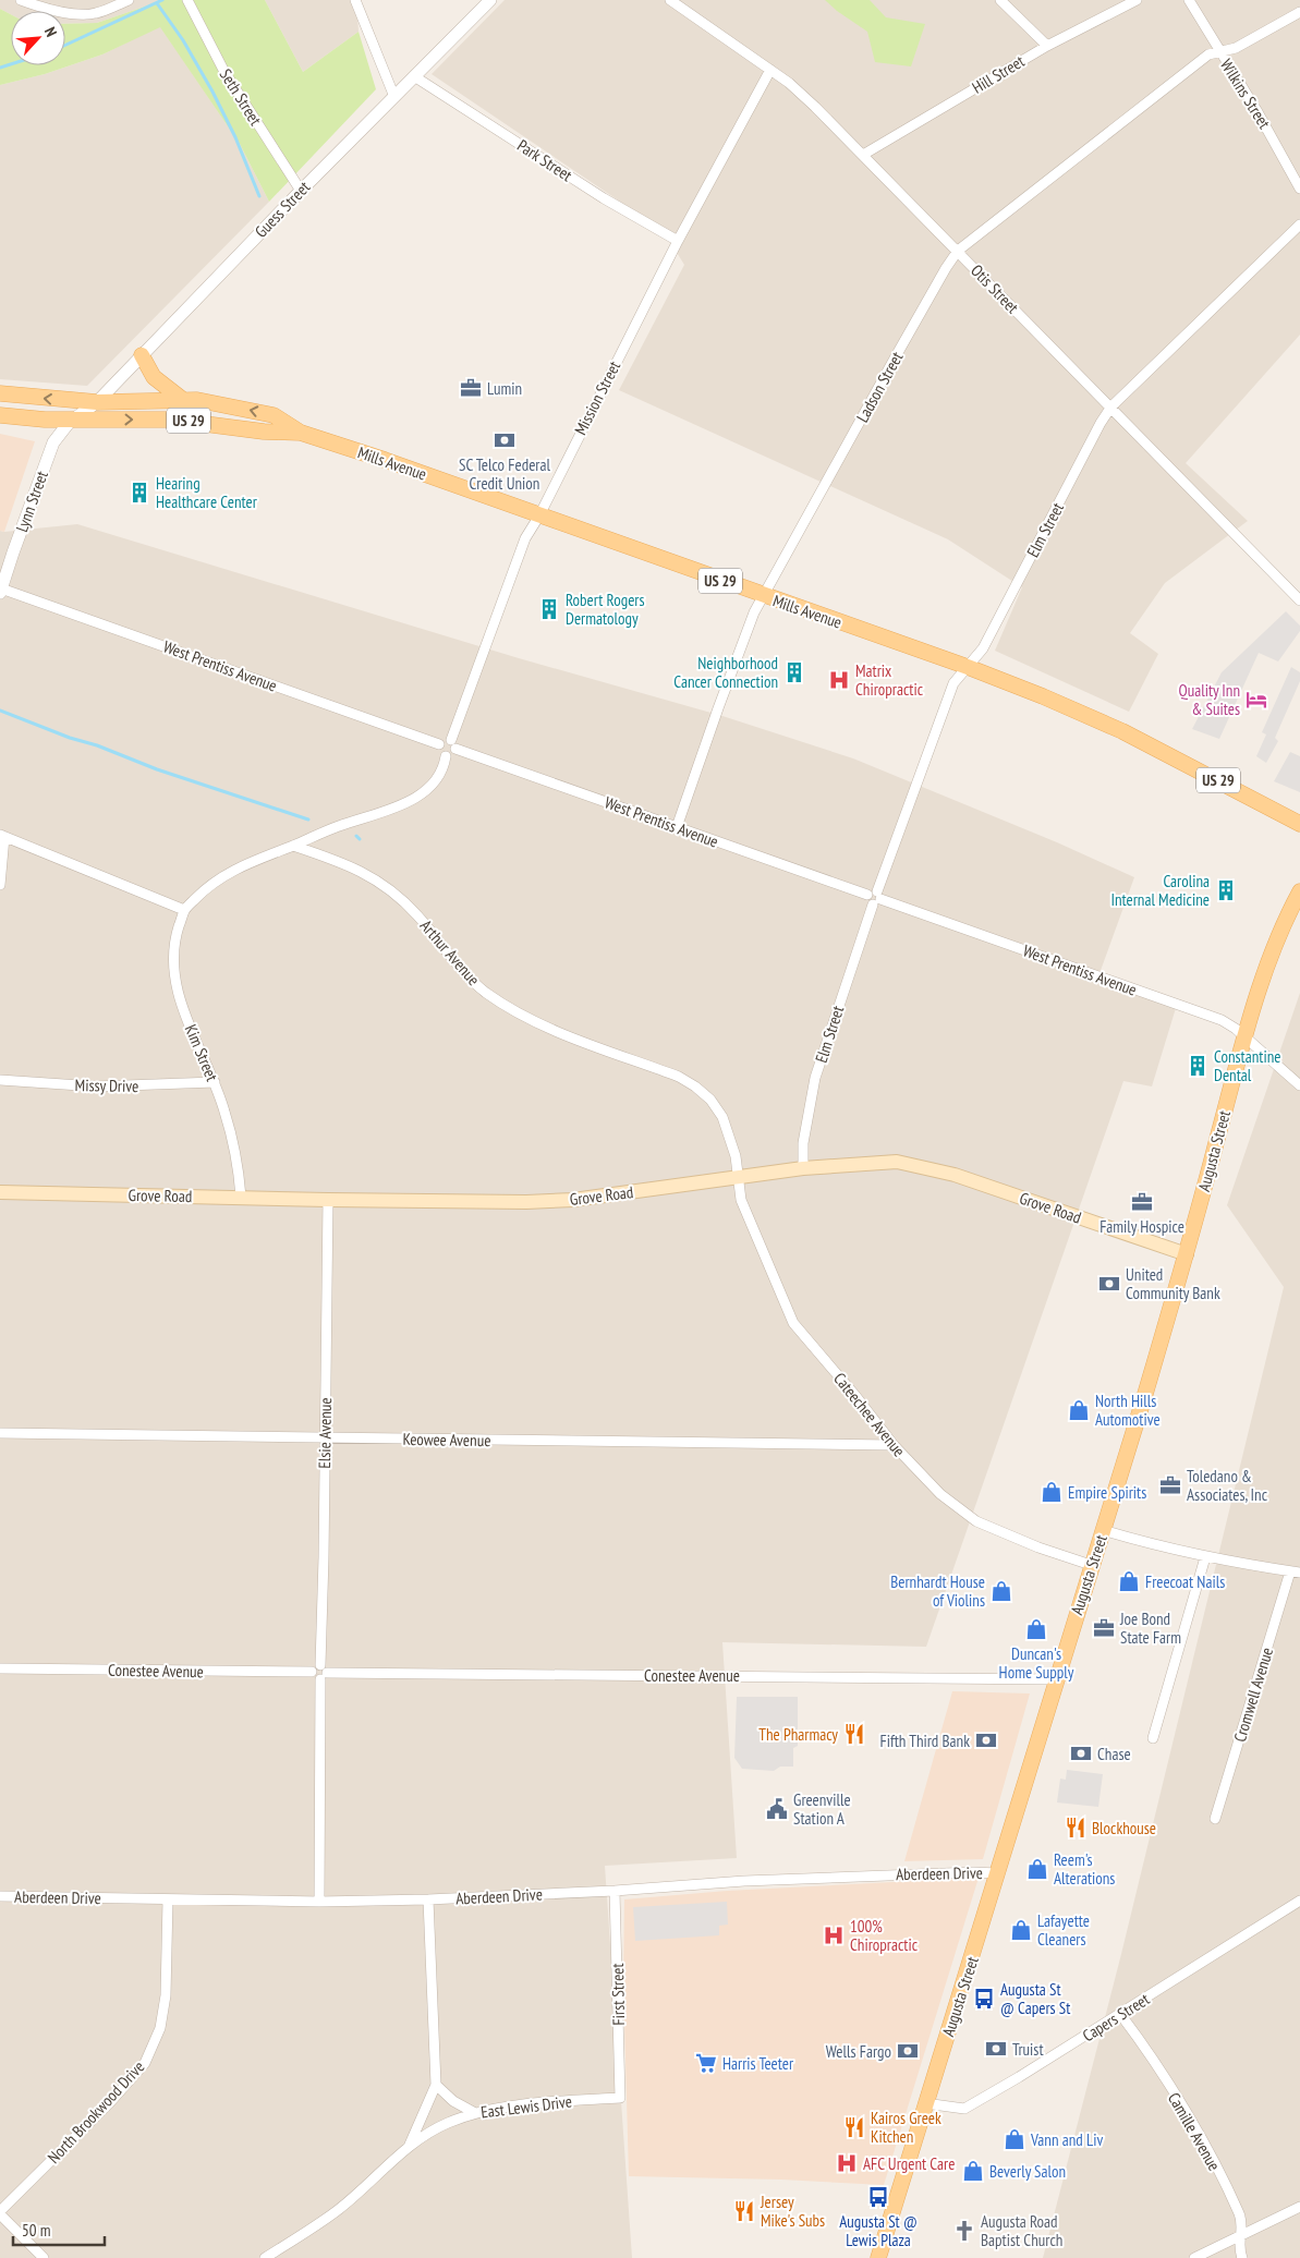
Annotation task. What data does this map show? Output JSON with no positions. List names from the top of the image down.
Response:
{
  "streets": {
    "main road": [
      "US 29",
      "Mills Avenue",
      "Augusta Street",
      "Grove Road"
    ],
    "street": [
      "Hill Street",
      "Wilkins Street",
      "Seth Street",
      "Park Street",
      "Guess Street",
      "Otis Street",
      "Ladson Street",
      "Mission Street",
      "Lynn Street",
      "Elm Street",
      "West Prentiss Avenue",
      "Arthur Avenue",
      "Kim Street",
      "Missy Drive",
      "Cateechee Avenue",
      "Elsie Avenue",
      "Keowee Avenue",
      "Conestee Avenue",
      "Cromwell Avenue",
      "Aberdeen Drive",
      "First Street",
      "Capers Street",
      "East Lewis Drive",
      "North Brookwood Drive",
      "Camille Avenue"
    ]
  },
  "crossings": [
    ["Hill Street", "Otis Street"],
    ["Wilkins Street", "Ladson Street"],
    ["Seth Street", "Guess Street"],
    ["Park Street", "Guess Street"],
    ["Park Street", "Mission Street"],
    ["Guess Street", "Mills Avenue"],
    ["Guess Street", "Lynn Street"],
    ["Otis Street", "Ladson Street"],
    ["Otis Street", "Mission Street"],
    ["Otis Street", "Elm Street"],
    ["Ladson Street", "Mills Avenue"],
    ["Ladson Street", "West Prentiss Avenue"],
    ["Mission Street", "Mills Avenue"],
    ["Mission Street", "West Prentiss Avenue"],
    ["Mills Avenue", "Lynn Street"],
    ["Mills Avenue", "Elm Street"],
    ["Lynn Street", "West Prentiss Avenue"],
    ["Elm Street", "West Prentiss Avenue"],
    ["Elm Street", "Grove Road"],
    ["West Prentiss Avenue", "Augusta Street"],
    ["Arthur Avenue", "Grove Road"],
    ["Arthur Avenue", "Cateechee Avenue"],
    ["Kim Street", "Missy Drive"],
    ["Kim Street", "Grove Road"],
    ["Augusta Street", "Grove Road"],
    ["Augusta Street", "Cateechee Avenue"],
    ["Augusta Street", "Conestee Avenue"],
    ["Augusta Street", "Aberdeen Drive"],
    ["Augusta Street", "Capers Street"],
    ["Grove Road", "Cateechee Avenue"],
    ["Grove Road", "Elsie Avenue"],
    ["Cateechee Avenue", "Keowee Avenue"],
    ["Elsie Avenue", "Keowee Avenue"],
    ["Elsie Avenue", "Conestee Avenue"],
    ["Aberdeen Drive", "First Street"],
    ["Aberdeen Drive", "North Brookwood Drive"],
    ["First Street", "East Lewis Drive"],
    ["Capers Street", "Camille Avenue"]
  ],
  "places": {
    "office": [
      "Lumin",
      "Family Hospice",
      "Toledano & Associates, Inc",
      "Joe Bond State Farm"
    ],
    "bank": [
      "SC Telco Federal Credit Union",
      "United Community Bank",
      "Fifth Third Bank",
      "Chase",
      "Truist",
      "Wells Fargo"
    ],
    "building": [
      "Hearing Healthcare Center",
      "Robert Rogers Dermatology",
      "Neighborhood Cancer Connection",
      "Carolina Internal Medicine",
      "Constantine Dental"
    ],
    "hospital": ["Matrix Chiropractic", "100% Chiropractic", "AFC Urgent Care"],
    "hotel": ["Quality Inn & Suites"],
    "shop": [
      "North Hills Automotive",
      "Empire Spirits",
      "Freecoat Nails",
      "Bernhardt House of Violins",
      "Duncan's Home Supply",
      "Reem's Alterations",
      "Lafayette Cleaners",
      "Vann and Liv",
      "Beverly Salon"
    ],
    "restaurant": [
      "The Pharmacy",
      "Blockhouse",
      "Kairos Greek Kitchen",
      "Jersey Mike's Subs"
    ],
    "public building": ["Greenville Station A"],
    "bus stop": ["Augusta St @ Capers St", "Augusta St @ Lewis Plaza"],
    "supermarket": ["Harris Teeter"],
    "church": ["Augusta Road Baptist Church"]
  },
  "scale_bar": "50 m",
  "north": "top right"
}
